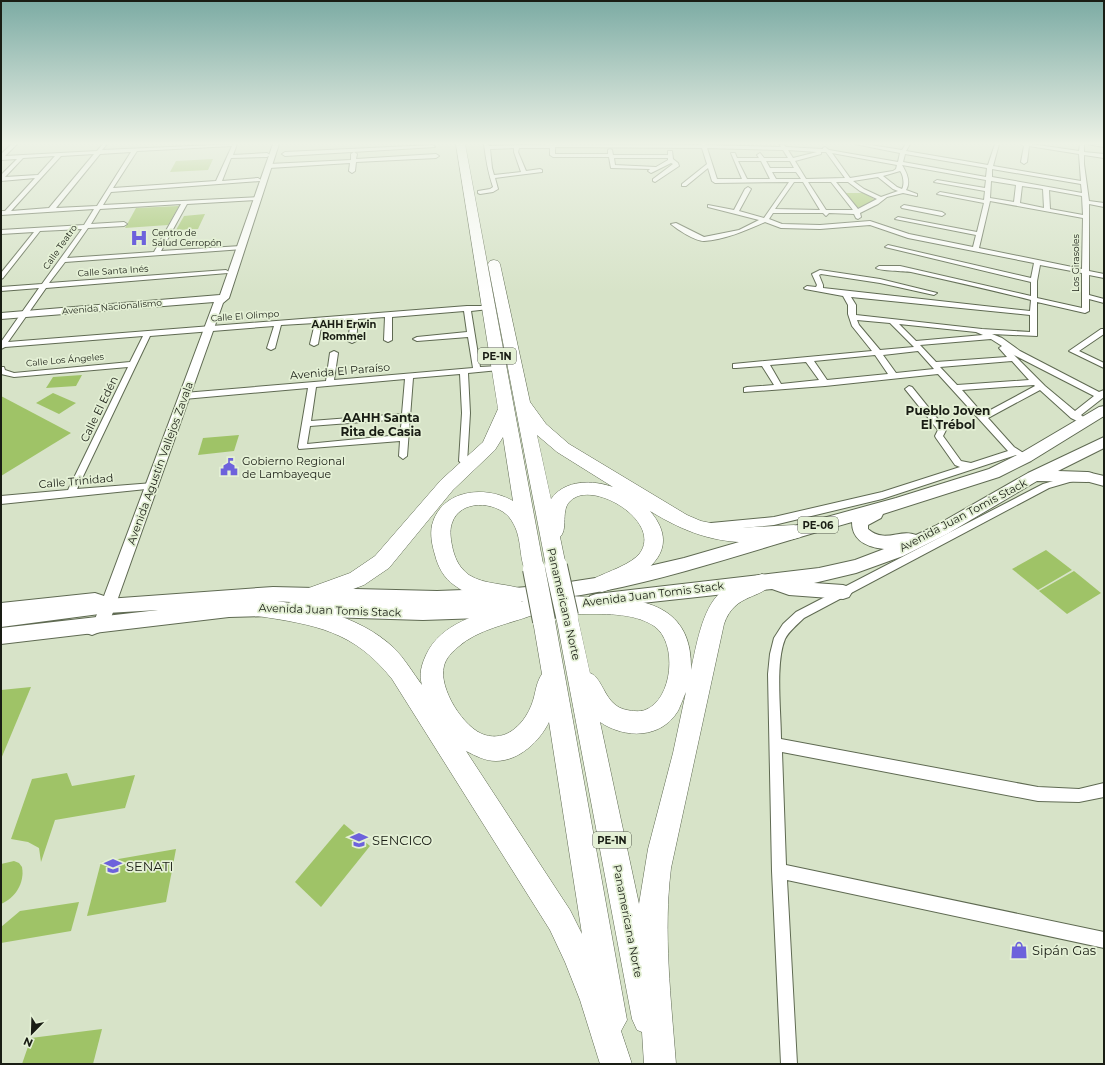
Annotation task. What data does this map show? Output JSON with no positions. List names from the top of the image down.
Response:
{
  "streets": {
    "highway": ["PE-1N", "Panamericana Norte"],
    "main road": ["Avenida Juan Tomis Stack", "PE-06"],
    "street": [
      "Calle Teatro",
      "Los Girasoles",
      "Calle Santa Inés",
      "Avenida Nacionalismo",
      "Calle El Olimpo",
      "Calle Los Ángeles",
      "Avenida El Paraíso",
      "Calle El Edén",
      "Avenida Agustín Vallejos Zavala",
      "Calle Trinidad"
    ]
  },
  "crossings": [
    ["Calle Teatro", "Calle Santa Inés"],
    ["Calle Teatro", "Avenida Nacionalismo"],
    ["Calle Santa Inés", "Avenida Agustín Vallejos Zavala"],
    ["Avenida Nacionalismo", "Avenida Agustín Vallejos Zavala"],
    ["Calle El Olimpo", "Calle El Edén"],
    ["Calle El Olimpo", "Avenida Agustín Vallejos Zavala"],
    ["Calle El Olimpo", "Panamericana Norte"],
    ["Calle Los Ángeles", "Calle El Edén"],
    ["Avenida El Paraíso", "Avenida Agustín Vallejos Zavala"],
    ["Avenida El Paraíso", "Panamericana Norte"],
    ["Calle El Edén", "Calle Trinidad"],
    ["Avenida Agustín Vallejos Zavala", "Calle Trinidad"],
    ["Avenida Agustín Vallejos Zavala", "Avenida Juan Tomis Stack"],
    ["Avenida Juan Tomis Stack", "Panamericana Norte"]
  ],
  "districts": ["AAHH Erwin Rommel", "Pueblo Joven El Trébol", "AAHH Santa Rita de Casia"],
  "places": {
    "hospital": ["Centro de Salud Cerropón"],
    "public building": ["Gobierno Regional de Lambayeque"],
    "school or university": ["SENCICO", "SENATI"],
    "shop": ["Sipán Gas"]
  },
  "north": "bottom left"
}
